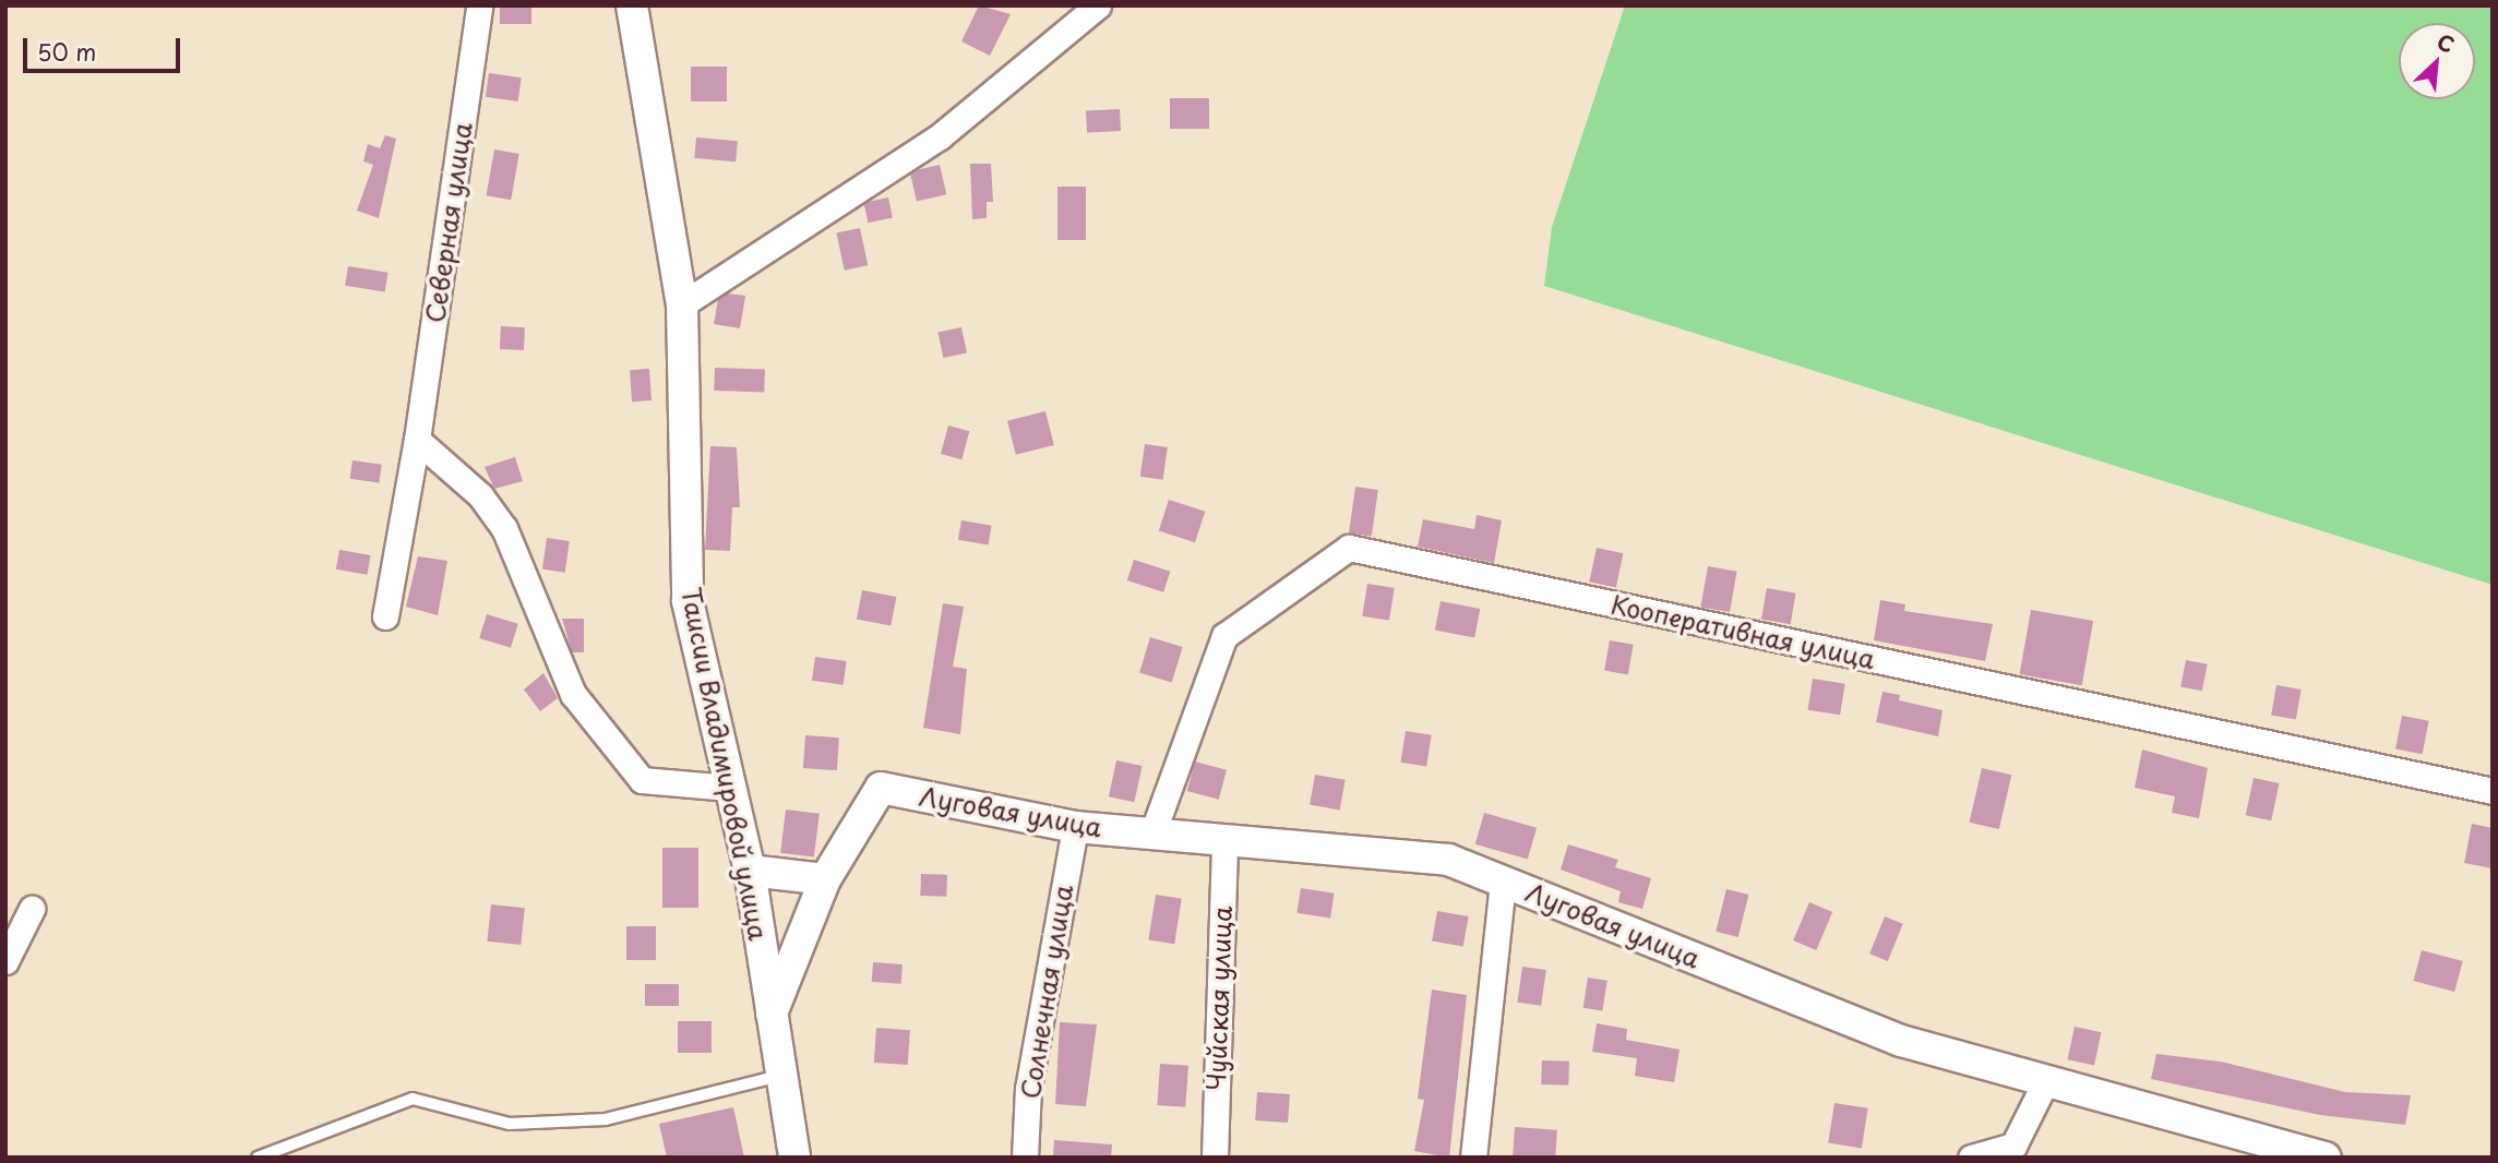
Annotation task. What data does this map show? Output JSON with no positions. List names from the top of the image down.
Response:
{
  "streets": {
    "street": [
      "Северная улица",
      "Кооперативная улица",
      "Таисии Владимировой улица",
      "Луговая улица",
      "Солнечная улица",
      "Чуйская улица"
    ]
  },
  "crossings": [
    ["Кооперативная улица", "Луговая улица"],
    ["Луговая улица", "Солнечная улица"],
    ["Луговая улица", "Чуйская улица"]
  ],
  "scale_bar": "50 m",
  "north": "top right"
}
